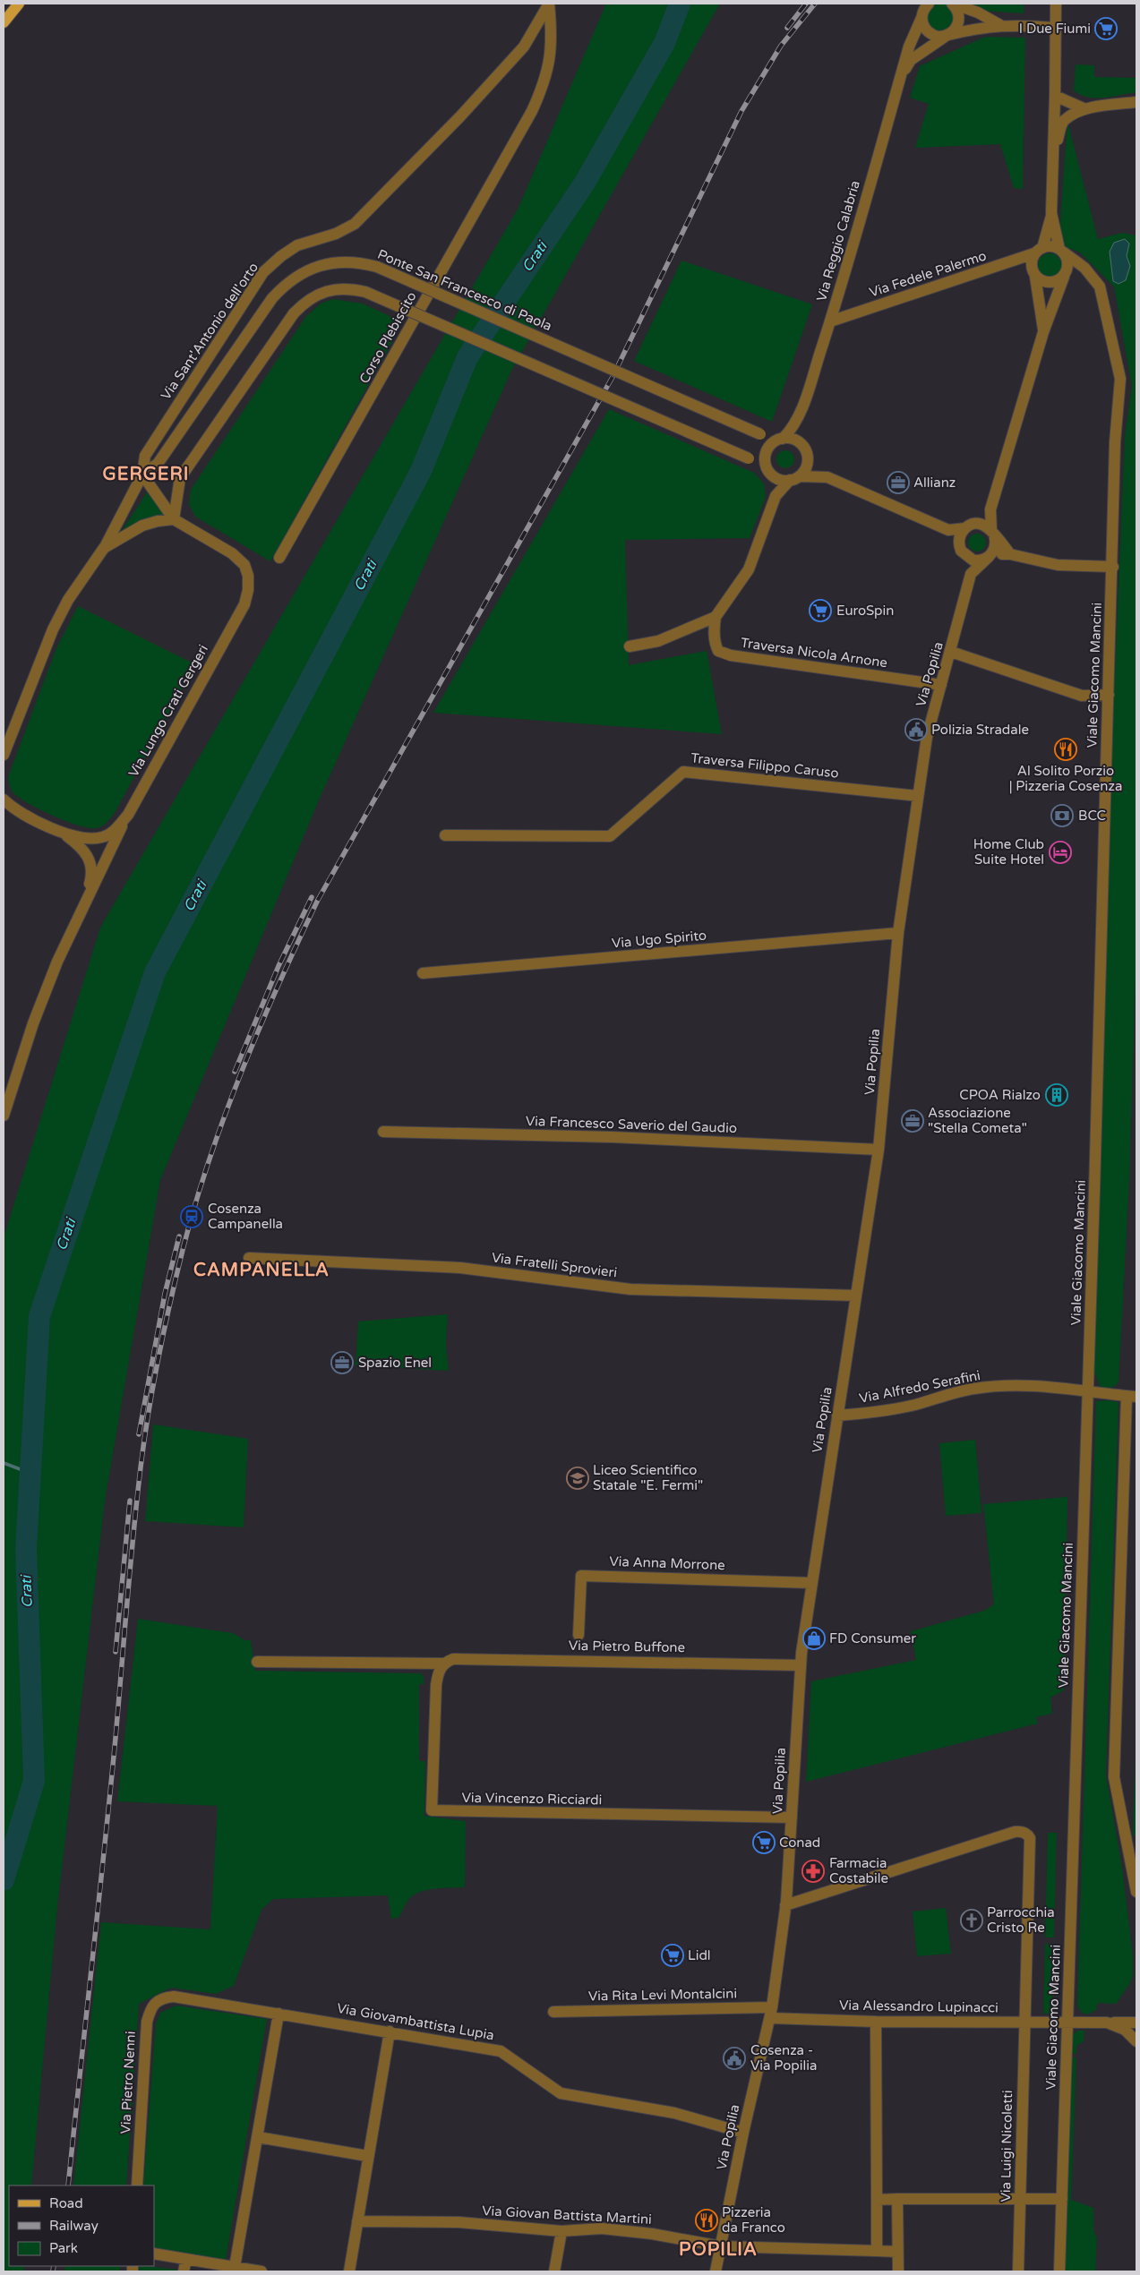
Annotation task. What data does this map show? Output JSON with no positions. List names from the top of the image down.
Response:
{
  "streets": {
    "street": [
      "Via Reggio Calabria",
      "Via Fedele Palermo",
      "Ponte San Francesco di Paola",
      "Via Sant'Antonio dell'orto",
      "Corso Plebiscito",
      "Traversa Nicola Arnone",
      "Via Popilia",
      "Viale Giacomo Mancini",
      "Via Lungo Crati Gergeri",
      "Traversa Filippo Caruso",
      "Via Ugo Spirito",
      "Via Francesco Saverio del Gaudio",
      "Via Fratelli Sprovieri",
      "Via Alfredo Serafini",
      "Via Anna Morrone",
      "Via Pietro Buffone",
      "Via Vincenzo Ricciardi",
      "Via Rita Levi Montalcini",
      "Via Alessandro Lupinacci",
      "Via Giovambattista Lupia",
      "Via Pietro Nenni",
      "Via Luigi Nicoletti",
      "Via Giovan Battista Martini"
    ]
  },
  "crossings": [
    ["Via Reggio Calabria", "Via Fedele Palermo"],
    ["Via Reggio Calabria", "Ponte San Francesco di Paola"],
    ["Via Fedele Palermo", "Viale Giacomo Mancini"],
    ["Ponte San Francesco di Paola", "Via Sant'Antonio dell'orto"],
    ["Ponte San Francesco di Paola", "Via Lungo Crati Gergeri"],
    ["Via Sant'Antonio dell'orto", "Corso Plebiscito"],
    ["Via Sant'Antonio dell'orto", "Via Lungo Crati Gergeri"],
    ["Traversa Nicola Arnone", "Via Popilia"],
    ["Via Popilia", "Traversa Filippo Caruso"],
    ["Via Popilia", "Via Ugo Spirito"],
    ["Via Popilia", "Via Francesco Saverio del Gaudio"],
    ["Via Popilia", "Via Fratelli Sprovieri"],
    ["Via Popilia", "Via Alfredo Serafini"],
    ["Via Popilia", "Via Anna Morrone"],
    ["Via Popilia", "Via Pietro Buffone"],
    ["Via Popilia", "Via Vincenzo Ricciardi"],
    ["Via Popilia", "Via Rita Levi Montalcini"],
    ["Via Popilia", "Via Alessandro Lupinacci"],
    ["Via Popilia", "Via Giovambattista Lupia"],
    ["Via Popilia", "Via Luigi Nicoletti"],
    ["Via Popilia", "Via Giovan Battista Martini"],
    ["Viale Giacomo Mancini", "Via Alfredo Serafini"],
    ["Viale Giacomo Mancini", "Via Alessandro Lupinacci"],
    ["Via Pietro Buffone", "Via Vincenzo Ricciardi"],
    ["Via Rita Levi Montalcini", "Via Alessandro Lupinacci"],
    ["Via Alessandro Lupinacci", "Via Luigi Nicoletti"],
    ["Via Giovambattista Lupia", "Via Pietro Nenni"]
  ],
  "districts": ["GERGERI", "CAMPANELLA", "POPILIA"],
  "water": ["Crati"],
  "places": {
    "supermarket": [
      "I Due Fiumi",
      "EuroSpin",
      "Conad",
      "Lidl"
    ],
    "office": ["Allianz", "Associazione \"Stella Cometa\"", "Spazio Enel"],
    "public building": ["Polizia Stradale", "Cosenza - Via Popilia"],
    "restaurant": ["Al Solito Porzio | Pizzeria Cosenza", "Pizzeria da Franco"],
    "bank": ["BCC"],
    "hotel": ["Home Club Suite Hotel"],
    "building": ["CPOA Rialzo"],
    "station": ["Cosenza Campanella"],
    "school or university": ["Liceo Scientifico Statale \"E. Fermi\""],
    "shop": ["FD Consumer"],
    "pharmacy": ["Farmacia Costabile"],
    "church": ["Parrocchia Cristo Re"]
  },
  "legend": ["Road", "Railway", "Park"]
}
